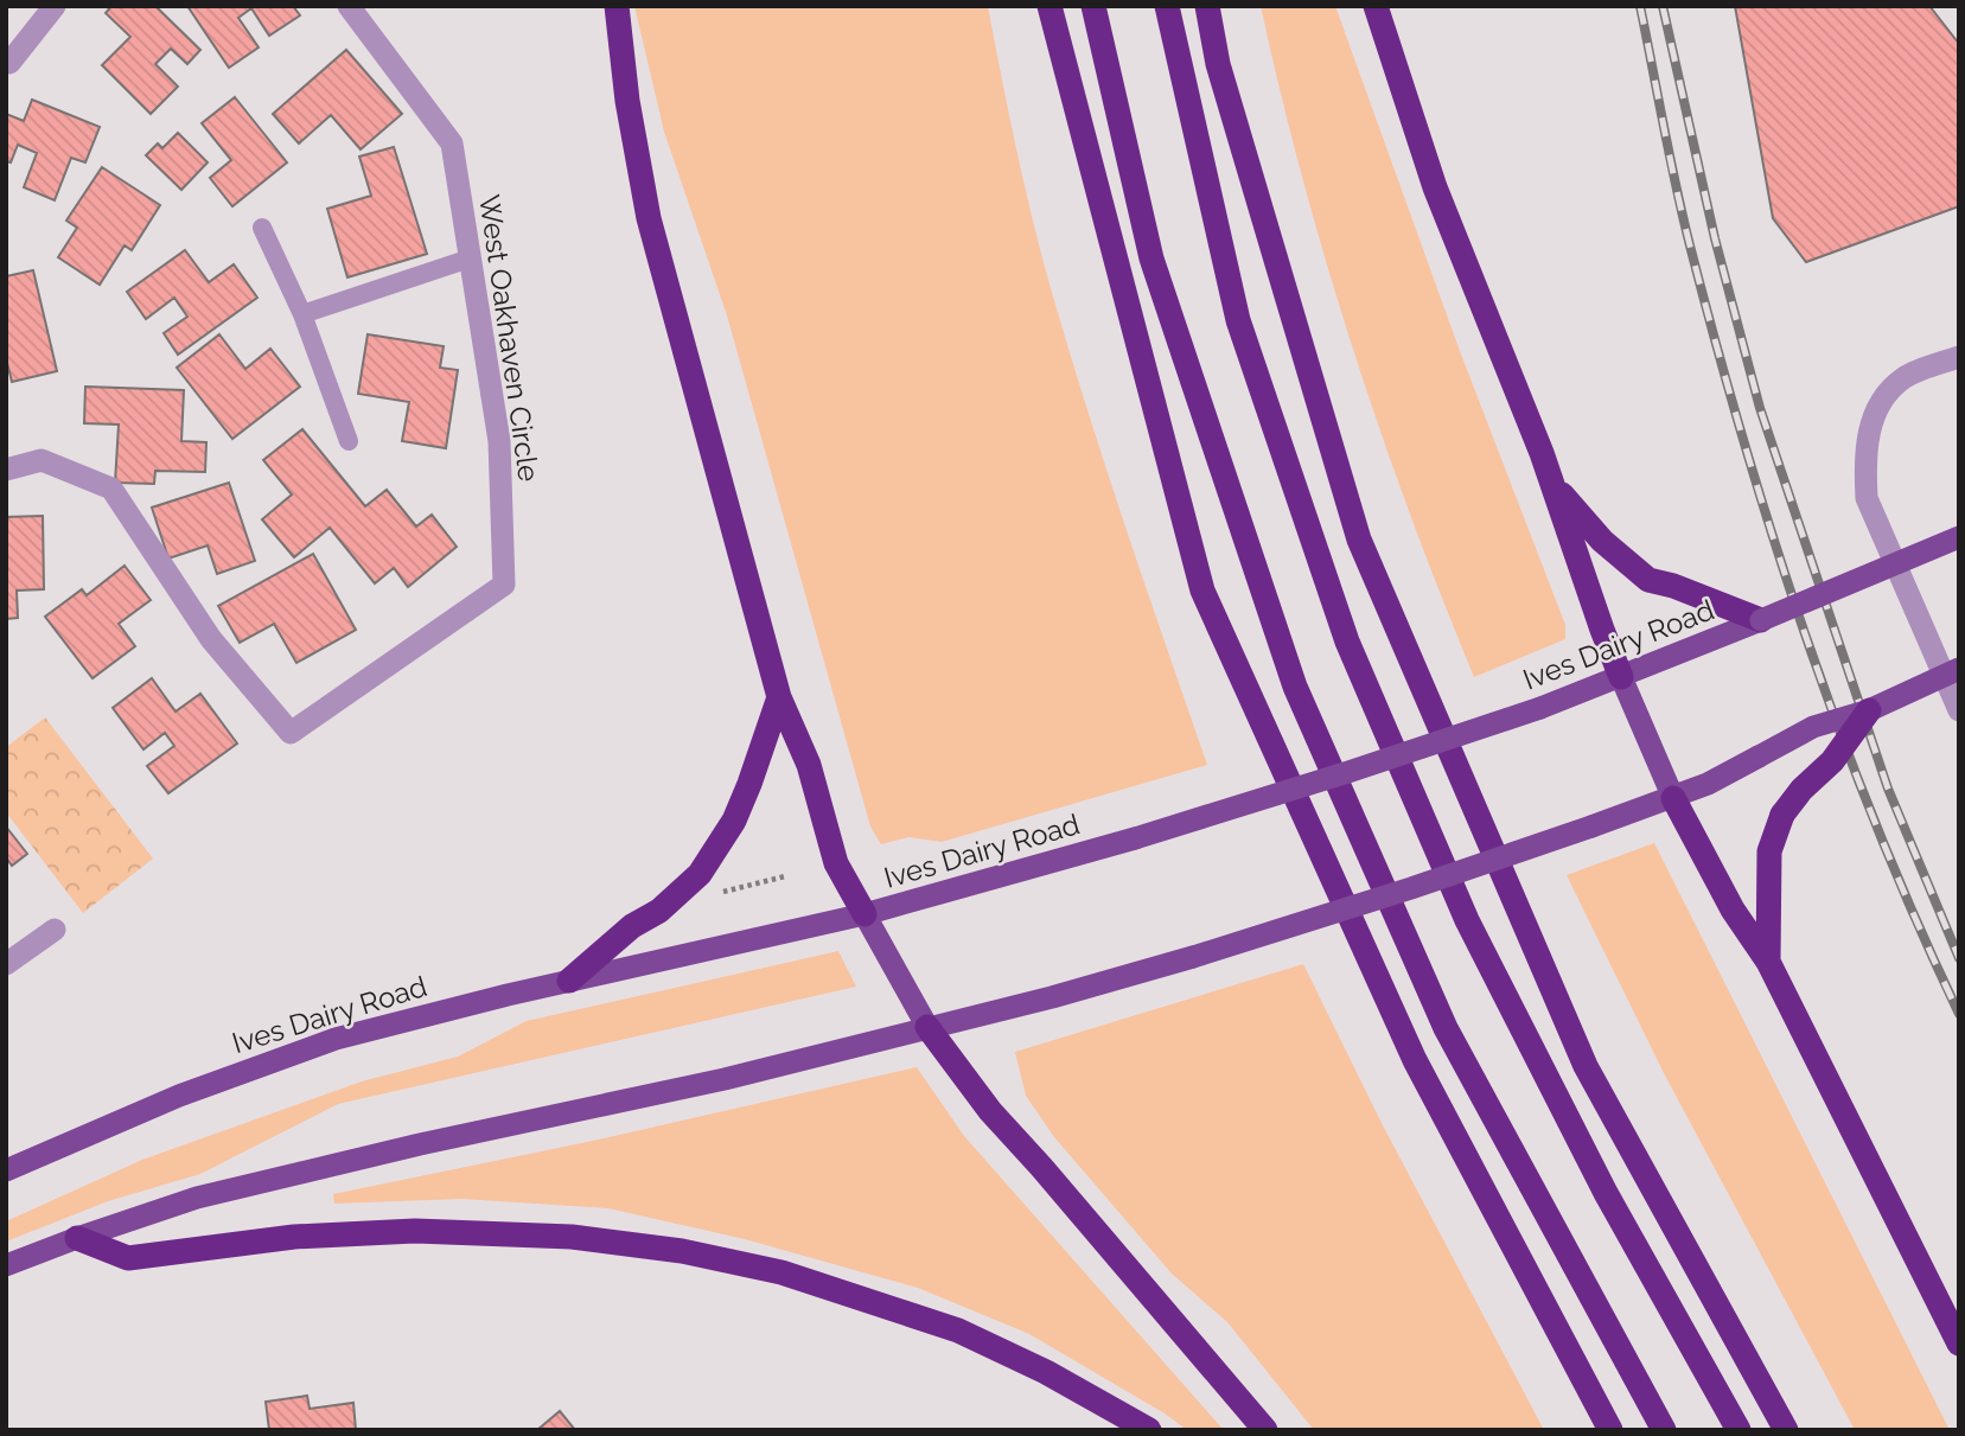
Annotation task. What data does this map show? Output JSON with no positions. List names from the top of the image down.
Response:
{
  "streets": {
    "main road": ["Ives Dairy Road"],
    "street": ["West Oakhaven Circle"]
  }
}
